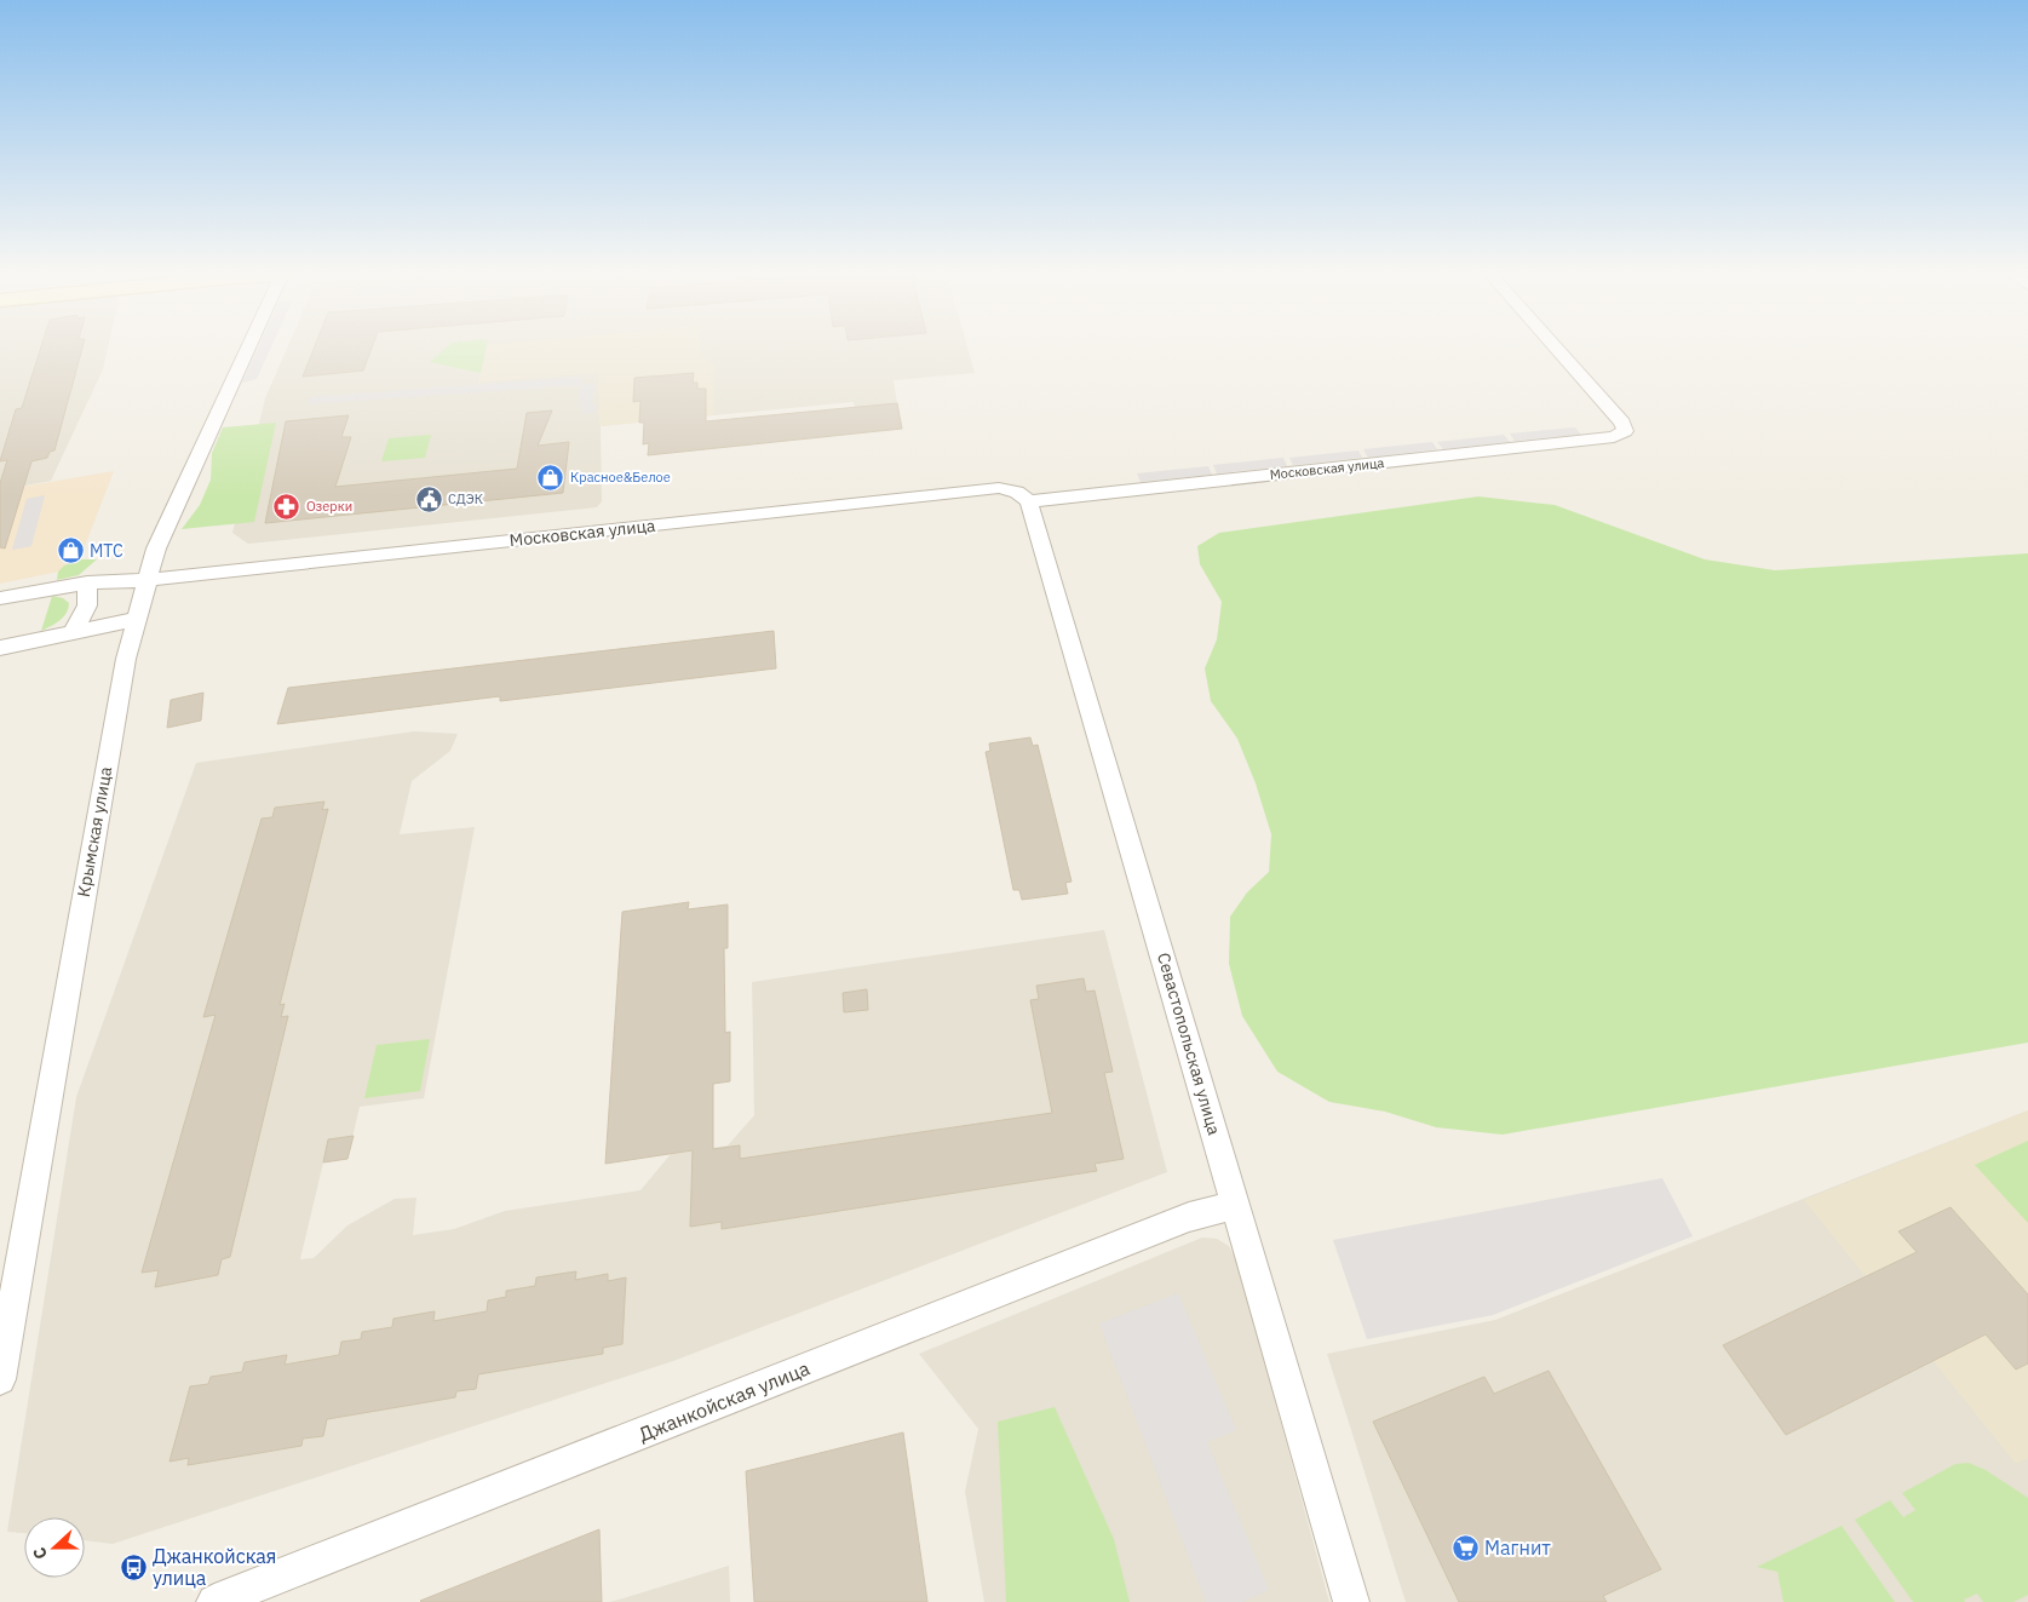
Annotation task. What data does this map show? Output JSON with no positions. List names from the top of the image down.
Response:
{
  "streets": {
    "street": [
      "Московская улица",
      "Крымская улица",
      "Севастопольская улица",
      "Джанкойская улица"
    ]
  },
  "crossings": [
    ["Московская улица", "Крымская улица"],
    ["Московская улица", "Севастопольская улица"],
    ["Севастопольская улица", "Джанкойская улица"]
  ],
  "places": {
    "shop": ["Красное&Белое", "МТС"],
    "public building": ["СДЭК"],
    "pharmacy": ["Озерки"],
    "supermarket": ["Магнит"],
    "bus stop": ["Джанкойская улица"]
  },
  "north": "left"
}
